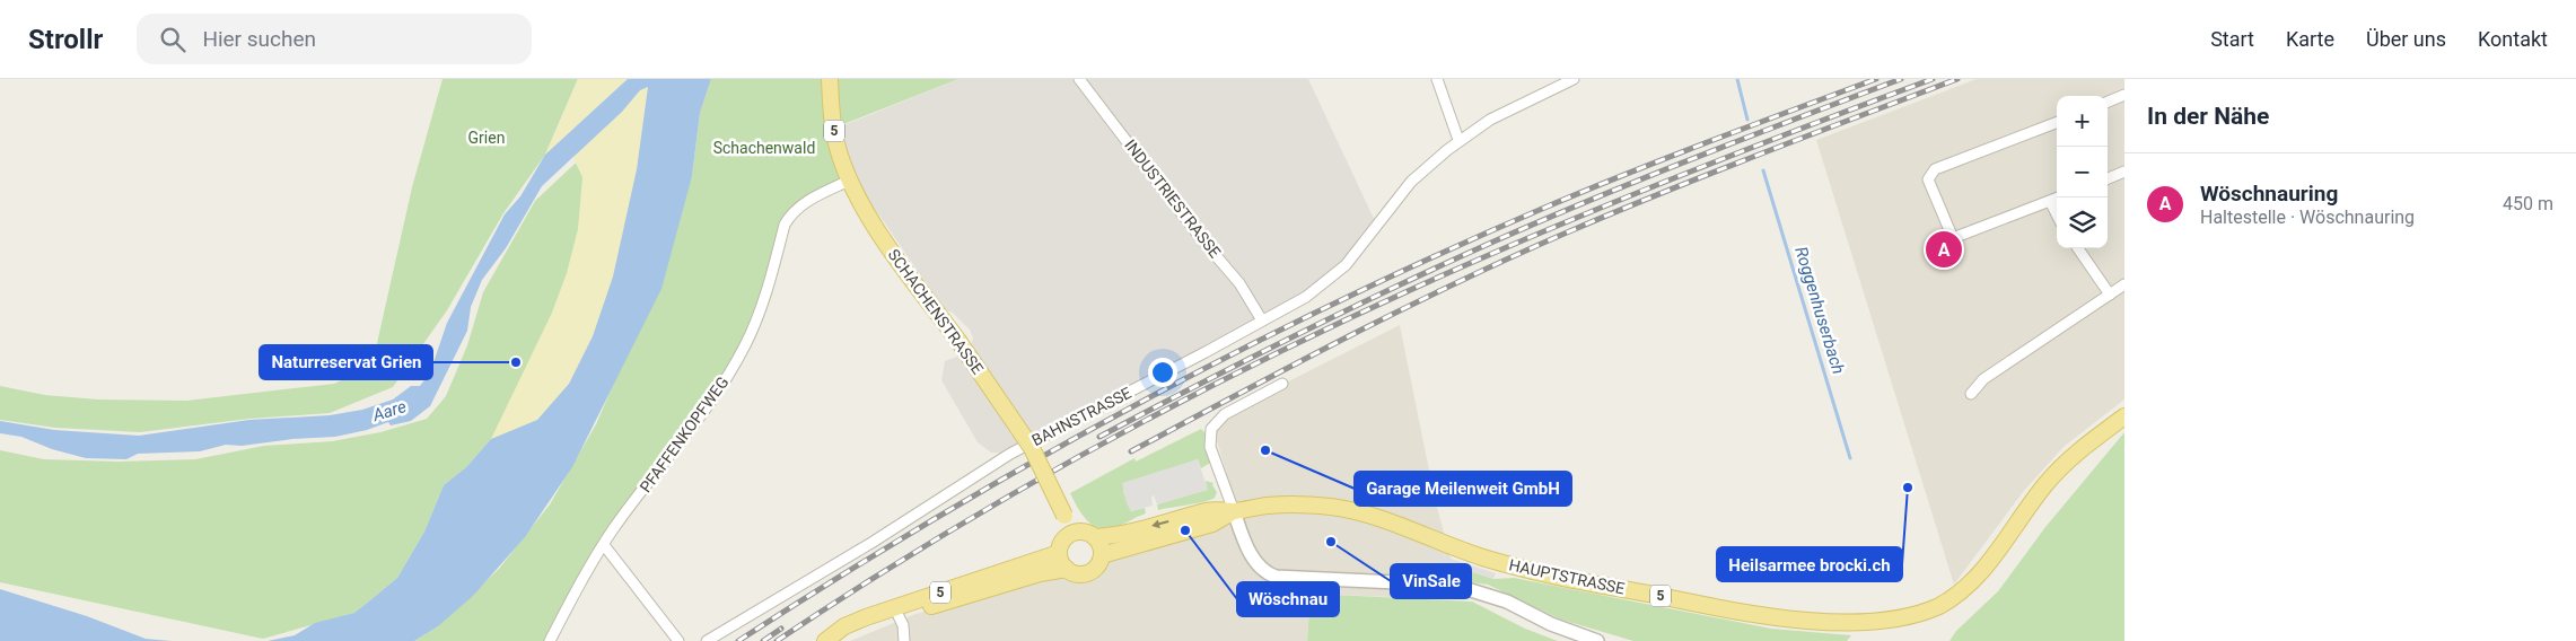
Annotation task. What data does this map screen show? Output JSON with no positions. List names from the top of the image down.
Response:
{
  "streets": {
    "main road": ["5", "SCHACHENSTRASSE", "HAUPTSTRASSE"],
    "street": ["INDUSTRIESTRASSE", "BAHNSTRASSE", "PFAFFENKOPFWEG"]
  },
  "crossings": [
    ["5", "SCHACHENSTRASSE"],
    ["5", "HAUPTSTRASSE"],
    ["INDUSTRIESTRASSE", "BAHNSTRASSE"],
    ["SCHACHENSTRASSE", "PFAFFENKOPFWEG"],
    ["SCHACHENSTRASSE", "HAUPTSTRASSE"]
  ],
  "water": ["Roggenhuserbach", "Aare"],
  "parks": ["Grien", "Schachenwald"],
  "places": [
    "Naturreservat Grien",
    "Garage Meilenweit GmbH",
    "Heilsarmee brocki.ch",
    "Wöschnau",
    "VinSale"
  ],
  "page": {
    "header": "Strollr",
    "search": "Hier suchen",
    "nav": [
      "Start",
      "Karte",
      "Über uns",
      "Kontakt"
    ],
    "heading": "In der Nähe",
    "map_buttons": ["+", "−"],
    "list": [
      {
        "mark": "A",
        "name": "Wöschnauring",
        "note": "Haltestelle · Wöschnauring",
        "value": "450 m"
      }
    ],
    "pins": "A"
  }
}
